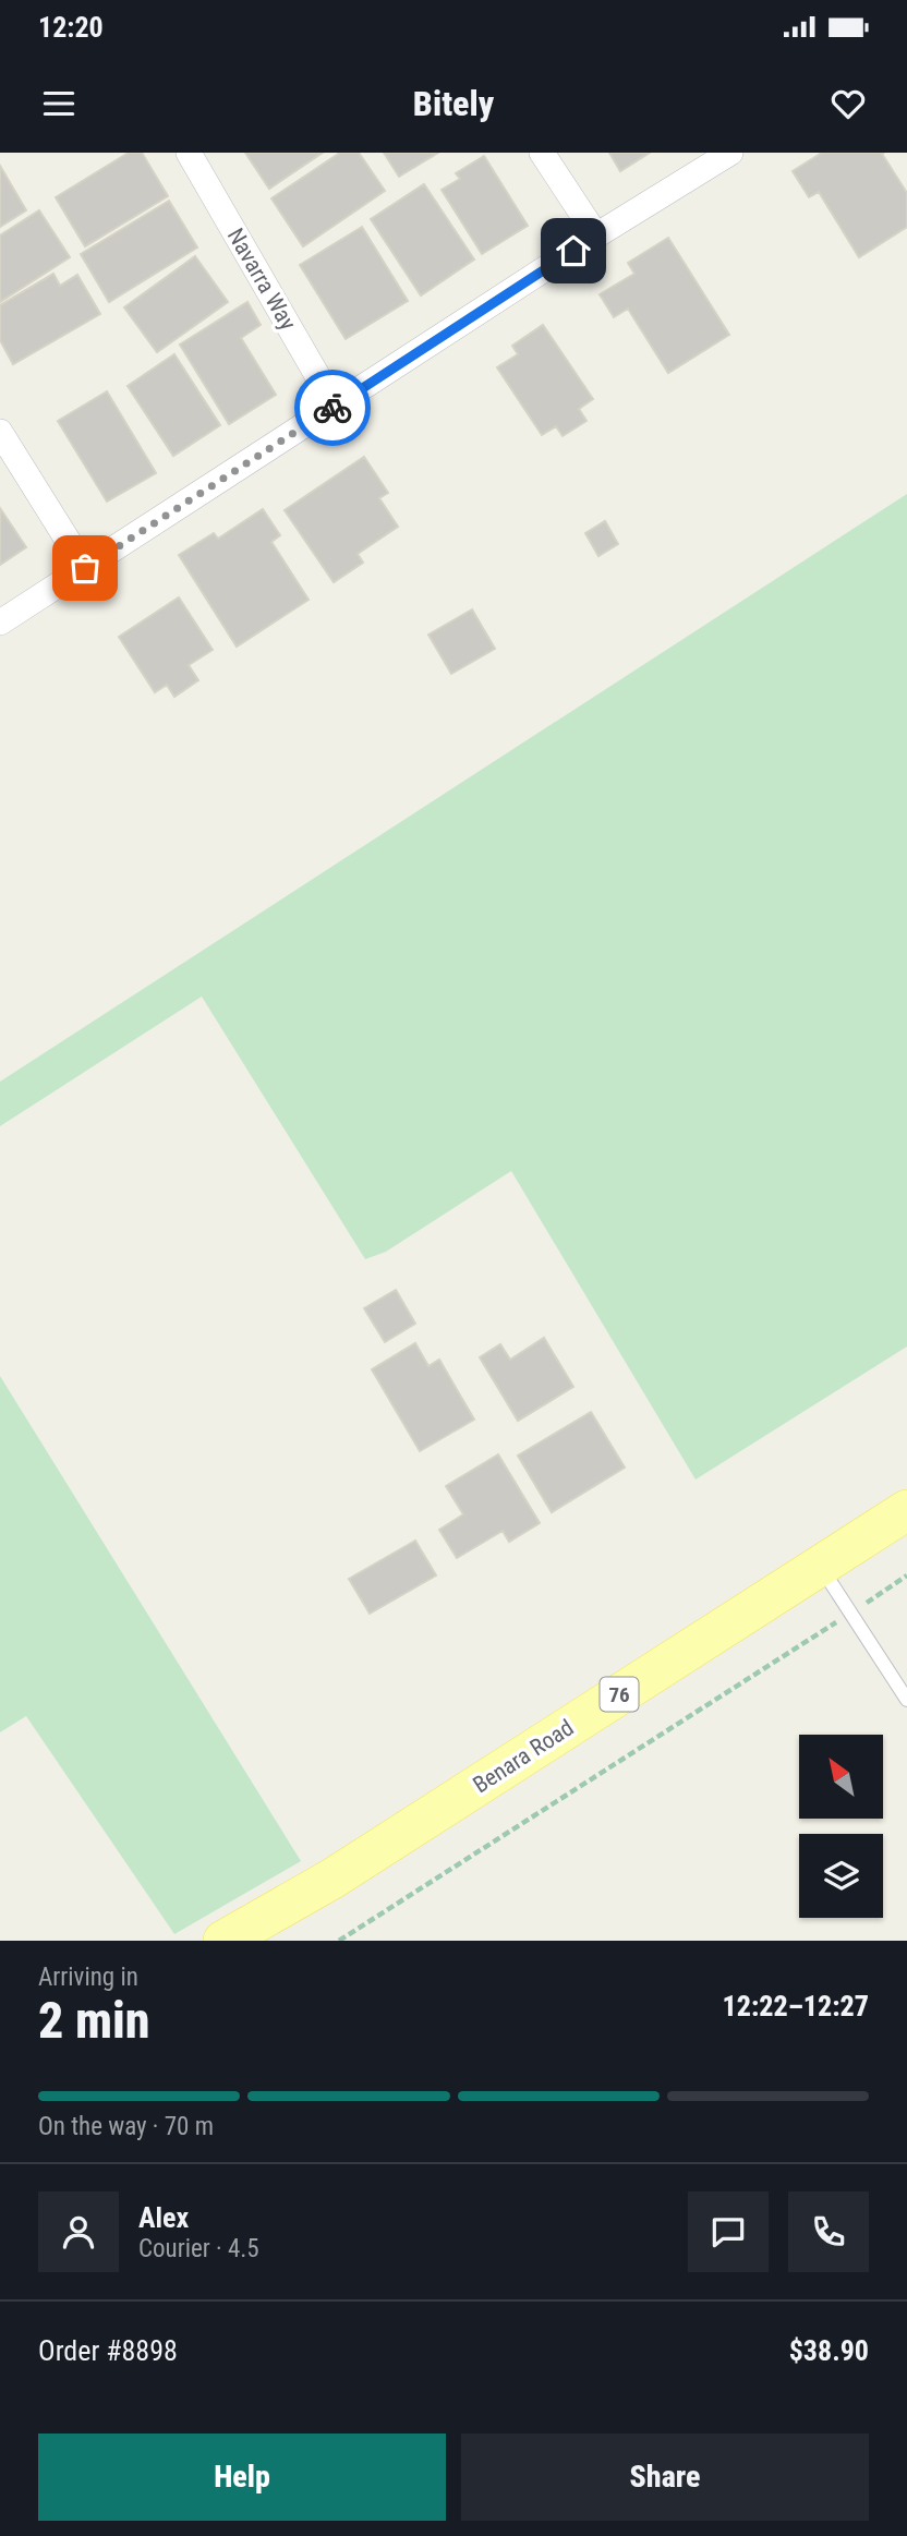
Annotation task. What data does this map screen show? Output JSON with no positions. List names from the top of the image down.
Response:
{
  "streets": {
    "main road": ["76", "Benara Road"],
    "street": ["Navarra Way"]
  },
  "north": "top left",
  "page": {
    "status": "12:20",
    "header": "Bitely",
    "heading": ["2 min", "Arriving in", "12:22–12:27"],
    "panel": [
      "Alex",
      "Courier · 4.5",
      "Order #8898",
      "$38.90"
    ],
    "bar": "On the way · 70 m",
    "buttons": ["Help", "Share"]
  }
}
